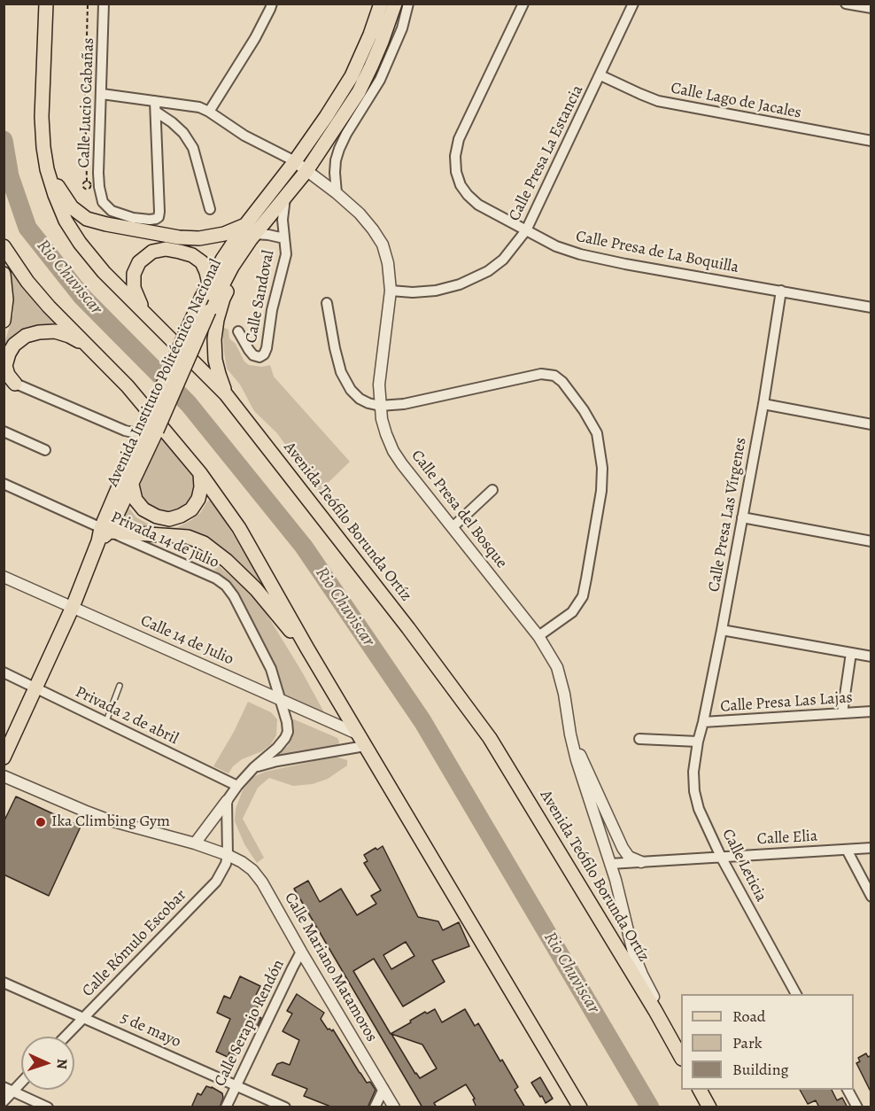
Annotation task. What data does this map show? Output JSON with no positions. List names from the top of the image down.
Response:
{
  "streets": {
    "main road": ["Avenida Instituto Politécnico Nacional", "Avenida Teófilo Borunda Ortíz"],
    "street": [
      "Calle Lago de Jacales",
      "Calle Lucio Cabañas",
      "Calle Presa La Estancia",
      "Calle Presa de La Boquilla",
      "Calle Sandoval",
      "Calle Presa del Bosque",
      "Calle Presa Las Vírgenes",
      "Privada 14 de julio",
      "Calle 14 de Julio",
      "Calle Presa Las Lajas",
      "Privada 2 de abril",
      "Calle Elia",
      "Calle Leticia",
      "Calle Rómulo Escobar",
      "Calle Mariano Matamoros",
      "Calle Serapio Rendón",
      "5 de mayo"
    ]
  },
  "crossings": [
    ["Calle Lago de Jacales", "Calle Presa La Estancia"],
    ["Calle Lucio Cabañas", "Calle Presa del Bosque"],
    ["Calle Presa La Estancia", "Calle Presa de La Boquilla"],
    ["Calle Presa La Estancia", "Calle Presa del Bosque"],
    ["Calle Presa de La Boquilla", "Calle Presa Las Vírgenes"],
    ["Avenida Instituto Politécnico Nacional", "Calle Presa del Bosque"],
    ["Avenida Instituto Politécnico Nacional", "Privada 14 de julio"],
    ["Avenida Instituto Politécnico Nacional", "Calle 14 de Julio"],
    ["Avenida Instituto Politécnico Nacional", "Privada 2 de abril"],
    ["Calle Presa del Bosque", "Calle Elia"],
    ["Calle Presa Las Vírgenes", "Calle Presa Las Lajas"],
    ["Calle Presa Las Vírgenes", "Calle Leticia"],
    ["Privada 14 de julio", "Calle 14 de Julio"],
    ["Calle Elia", "Calle Leticia"],
    ["Calle Rómulo Escobar", "Calle Mariano Matamoros"],
    ["Calle Rómulo Escobar", "5 de mayo"],
    ["Calle Mariano Matamoros", "Calle Serapio Rendón"],
    ["Calle Serapio Rendón", "5 de mayo"]
  ],
  "water": ["Rio Chuviscar"],
  "places": ["Ika Climbing Gym"],
  "legend": ["Road", "Park", "Building"],
  "north": "right"
}
